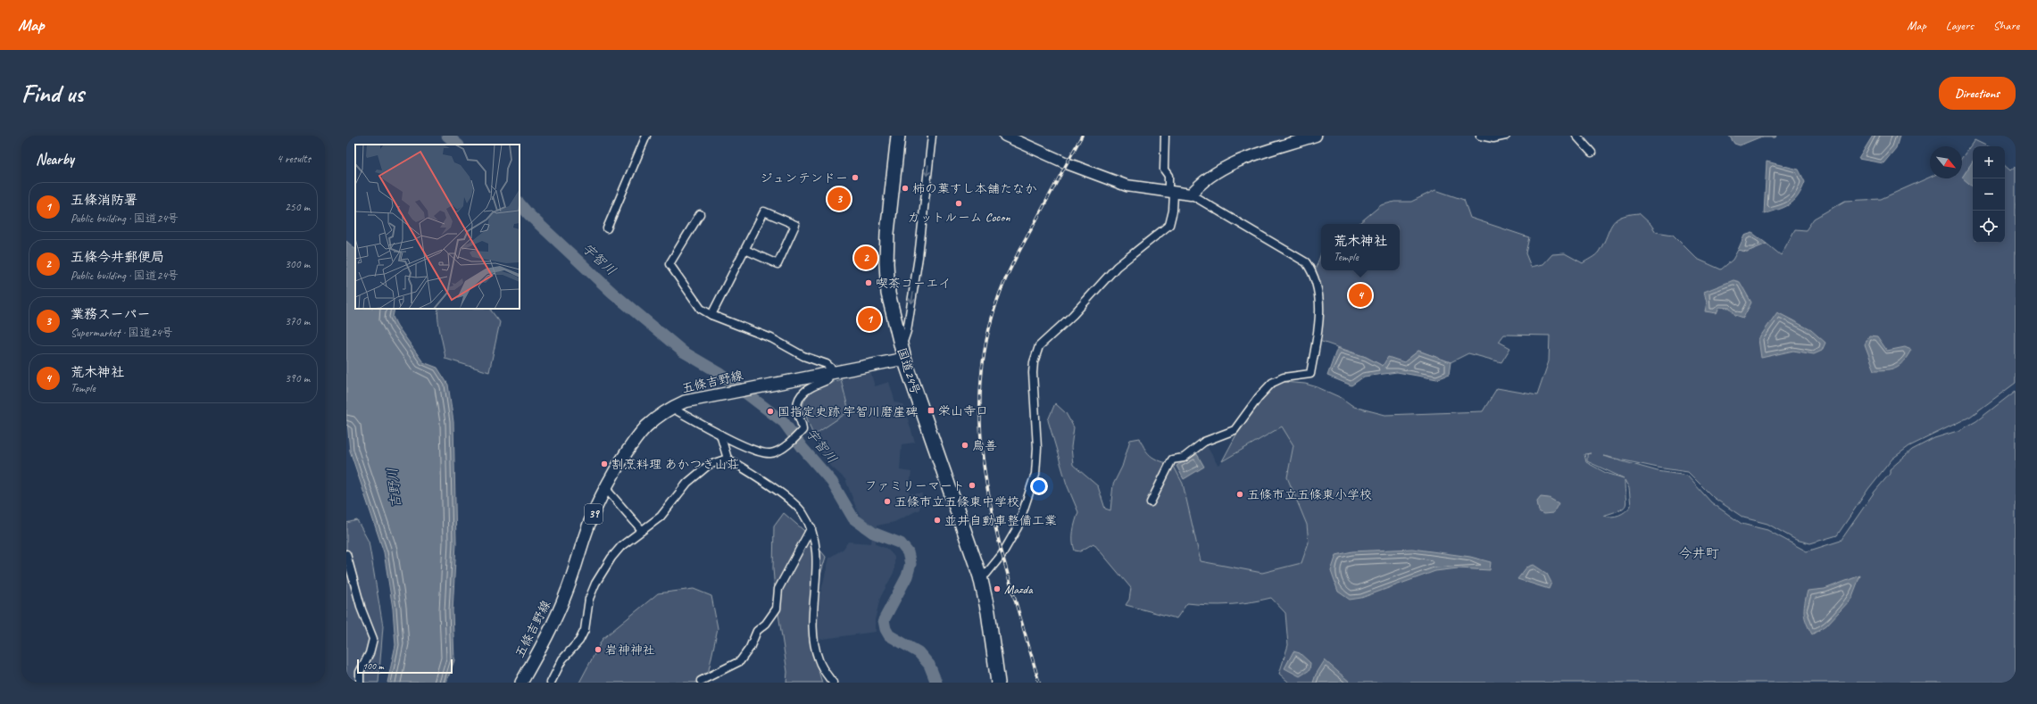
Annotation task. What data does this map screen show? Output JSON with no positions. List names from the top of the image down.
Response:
{
  "streets": {
    "highway": ["国道24号"],
    "main road": ["五條吉野線", "39"]
  },
  "crossings": [
    ["国道24号", "五條吉野線"]
  ],
  "districts": ["今井町"],
  "water": ["宇智川", "吉野川"],
  "places": {
    "other": [
      "ジュンテンドー",
      "柿の葉すし本舗たなか",
      "カットルーム Cocon",
      "喫茶コーエイ",
      "国指定史跡 宇智川磨崖碑",
      "鳥善",
      "割烹料理 あかつき山荘",
      "ファミリーマート",
      "五條市立五條東小学校",
      "五條市立五條東中学校",
      "並井自動車整備工業",
      "Mazda",
      "岩神神社"
    ],
    "transit": ["栄山寺口"]
  },
  "scale_bar": "100 m",
  "north": "bottom right",
  "page": {
    "header": "Map",
    "nav": ["Map", "Layers", "Share"],
    "buttons": "Directions",
    "title": "Find us",
    "heading": ["Nearby", "4 results"],
    "map_buttons": ["+", "−"],
    "list": [
      {
        "mark": "1",
        "name": "五條消防署",
        "note": "Public building · 国道24号",
        "value": "250 m"
      },
      {
        "mark": "2",
        "name": "五條今井郵便局",
        "note": "Public building · 国道24号",
        "value": "300 m"
      },
      {
        "mark": "3",
        "name": "業務スーパー",
        "note": "Supermarket · 国道24号",
        "value": "370 m"
      },
      {
        "mark": "4",
        "name": "荒木神社",
        "note": "Temple",
        "value": "390 m"
      }
    ],
    "pins": [
      "3",
      "2",
      "4",
      "1"
    ],
    "popup": ["荒木神社", "Temple"],
    "scale": "100 m"
  }
}
